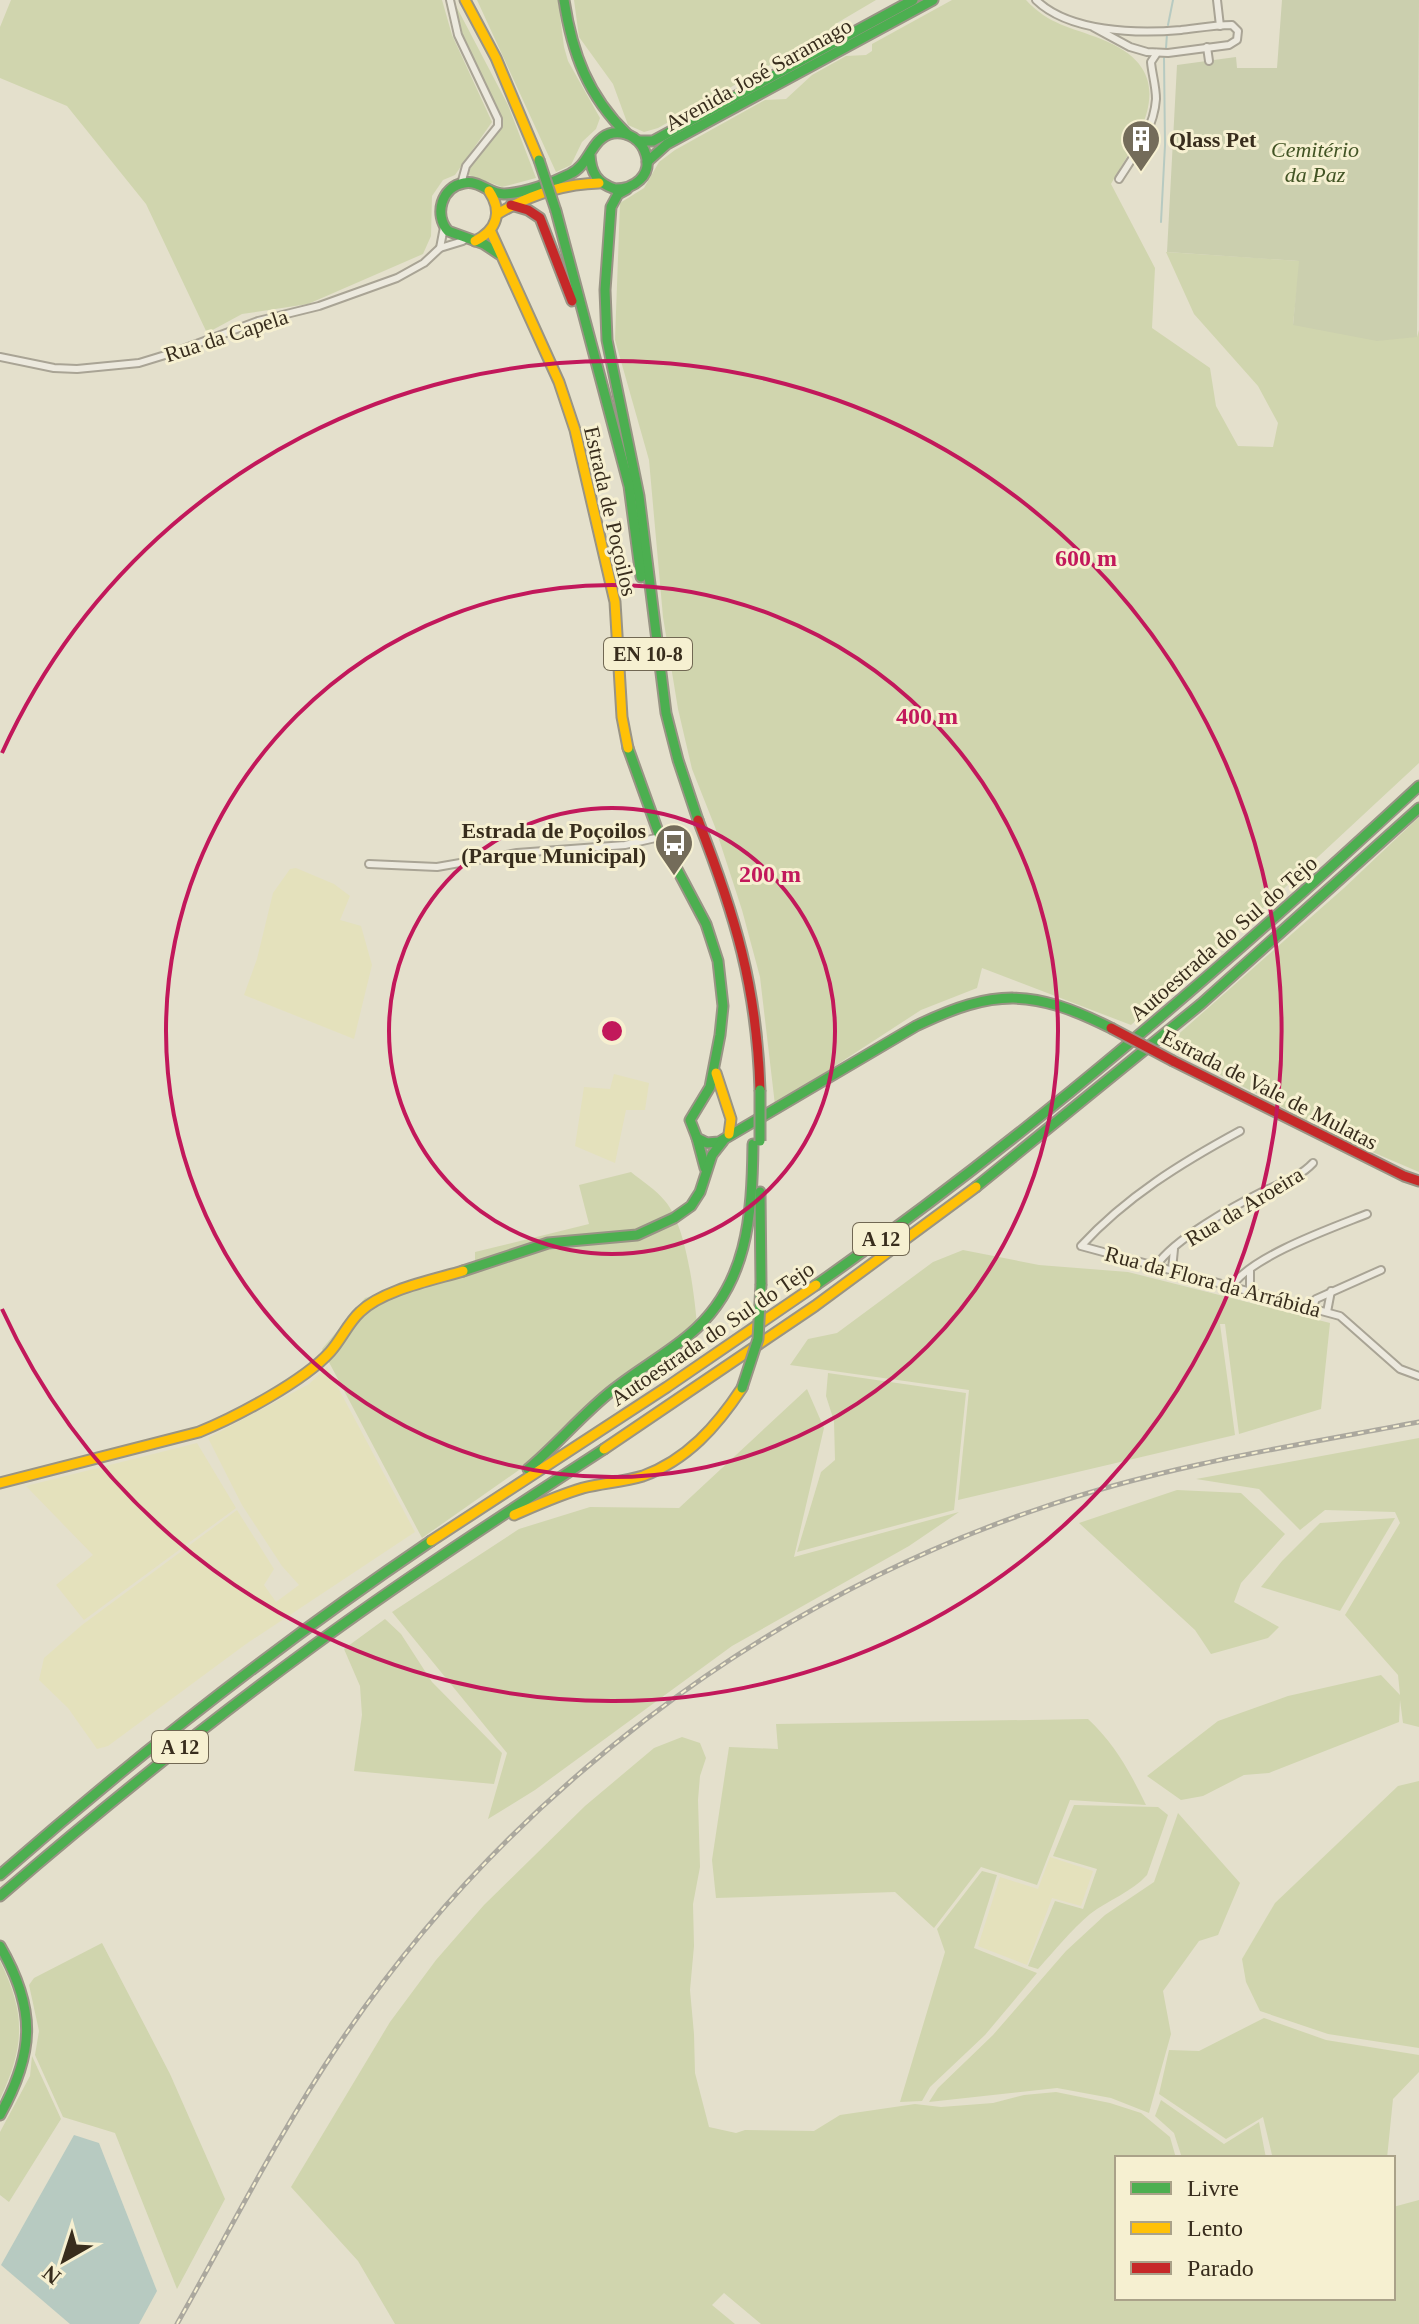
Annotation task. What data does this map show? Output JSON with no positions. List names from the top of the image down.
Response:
{
  "streets": {
    "main road": [
      "Avenida José Saramago",
      "Estrada de Poçoilos",
      "EN 10-8",
      "Autoestrada do Sul do Tejo",
      "Estrada de Vale de Mulatas",
      "A 12"
    ],
    "street": ["Rua da Capela", "Rua da Aroeira", "Rua da Flora da Arrábida"]
  },
  "crossings": [
    ["Rua da Capela", "Estrada de Poçoilos"],
    ["Estrada de Poçoilos", "Estrada de Vale de Mulatas"],
    ["Rua da Aroeira", "Rua da Flora da Arrábida"]
  ],
  "parks": ["Cemitério da Paz"],
  "places": {
    "building": ["Qlass Pet"],
    "bus stop": ["Estrada de Poçoilos (Parque Municipal)"]
  },
  "legend": ["Livre", "Lento", "Parado"],
  "north": "bottom left",
  "rings": ["600 m", "400 m", "200 m"]
}
